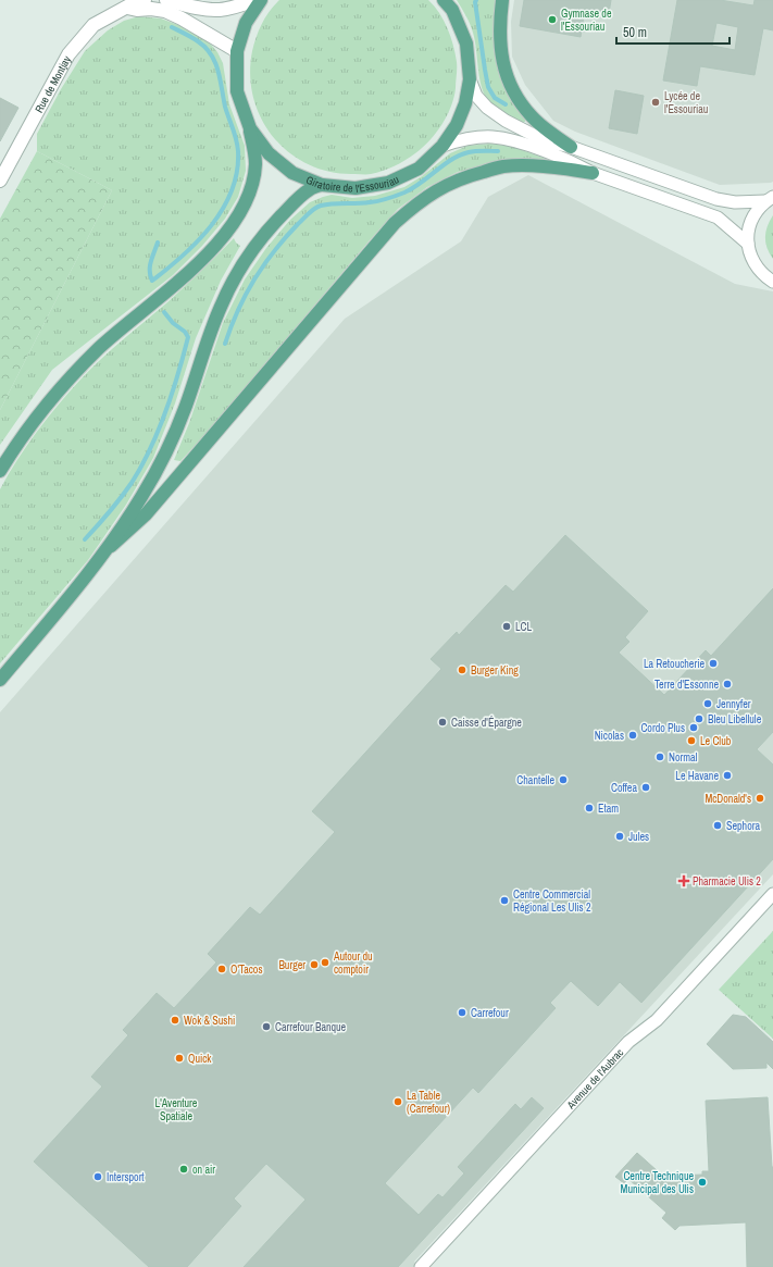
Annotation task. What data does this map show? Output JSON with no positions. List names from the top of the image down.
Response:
{
  "streets": {
    "main road": ["Giratoire de l'Essouriau"],
    "street": ["Rue de Montjay", "Avenue de l'Aubrac"]
  },
  "parks": ["L'Aventure Spatiale"],
  "places": {
    "other": [
      "Gymnase de l'Essouriau",
      "Lycée de l'Essouriau",
      "LCL",
      "La Retoucherie",
      "Burger King",
      "Terre d'Essonne",
      "Jennyfer",
      "Bleu Libellule",
      "Caisse d'Épargne",
      "Cordo Plus",
      "Nicolas",
      "Le Club",
      "Normal",
      "Le Havane",
      "Chantelle",
      "Coffea",
      "McDonald's",
      "Etam",
      "Sephora",
      "Jules",
      "Centre Commercial Régional Les Ulis 2",
      "Autour du comptoir",
      "Burger",
      "O'Tacos",
      "Carrefour",
      "Wok & Sushi",
      "Carrefour Banque",
      "Quick",
      "La Table (Carrefour)",
      "on air",
      "Intersport",
      "Centre Technique Municipal des Ulis"
    ],
    "health": ["Pharmacie Ulis 2"]
  },
  "scale_bar": "50 m"
}
